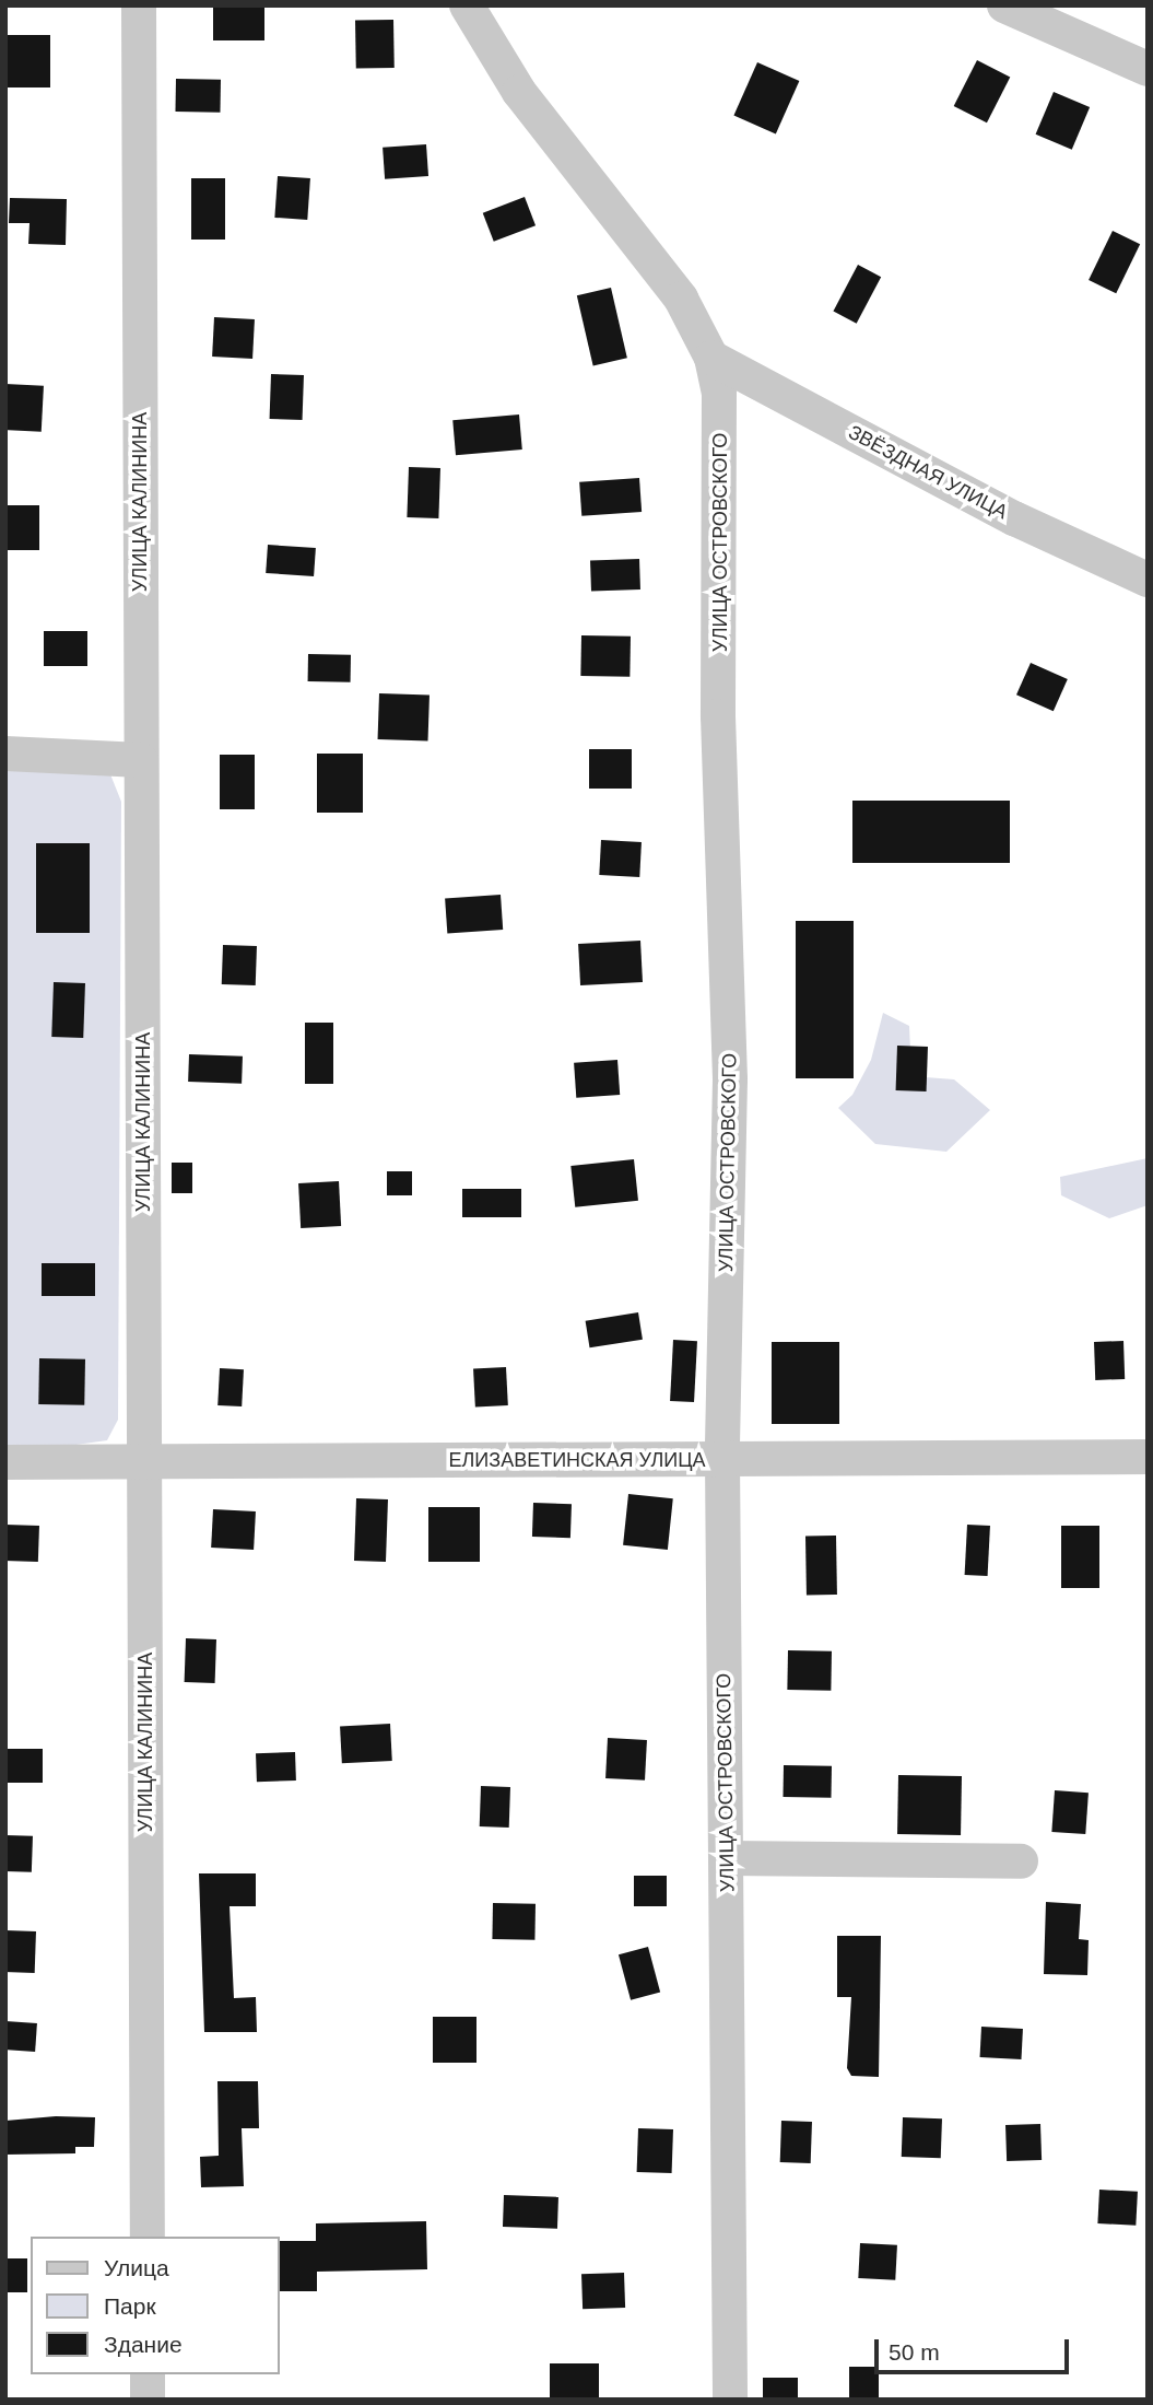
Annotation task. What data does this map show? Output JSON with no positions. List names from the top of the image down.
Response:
{
  "streets": {
    "street": [
      "ЗВЁЗДНАЯ УЛИЦА",
      "УЛИЦА КАЛИНИНА",
      "УЛИЦА ОСТРОВСКОГО",
      "ЕЛИЗАВЕТИНСКАЯ УЛИЦА"
    ]
  },
  "crossings": [
    ["ЗВЁЗДНАЯ УЛИЦА", "УЛИЦА ОСТРОВСКОГО"],
    ["УЛИЦА КАЛИНИНА", "ЕЛИЗАВЕТИНСКАЯ УЛИЦА"],
    ["УЛИЦА ОСТРОВСКОГО", "ЕЛИЗАВЕТИНСКАЯ УЛИЦА"]
  ],
  "legend": ["Улица", "Парк", "Здание"],
  "scale_bar": "50 m"
}
